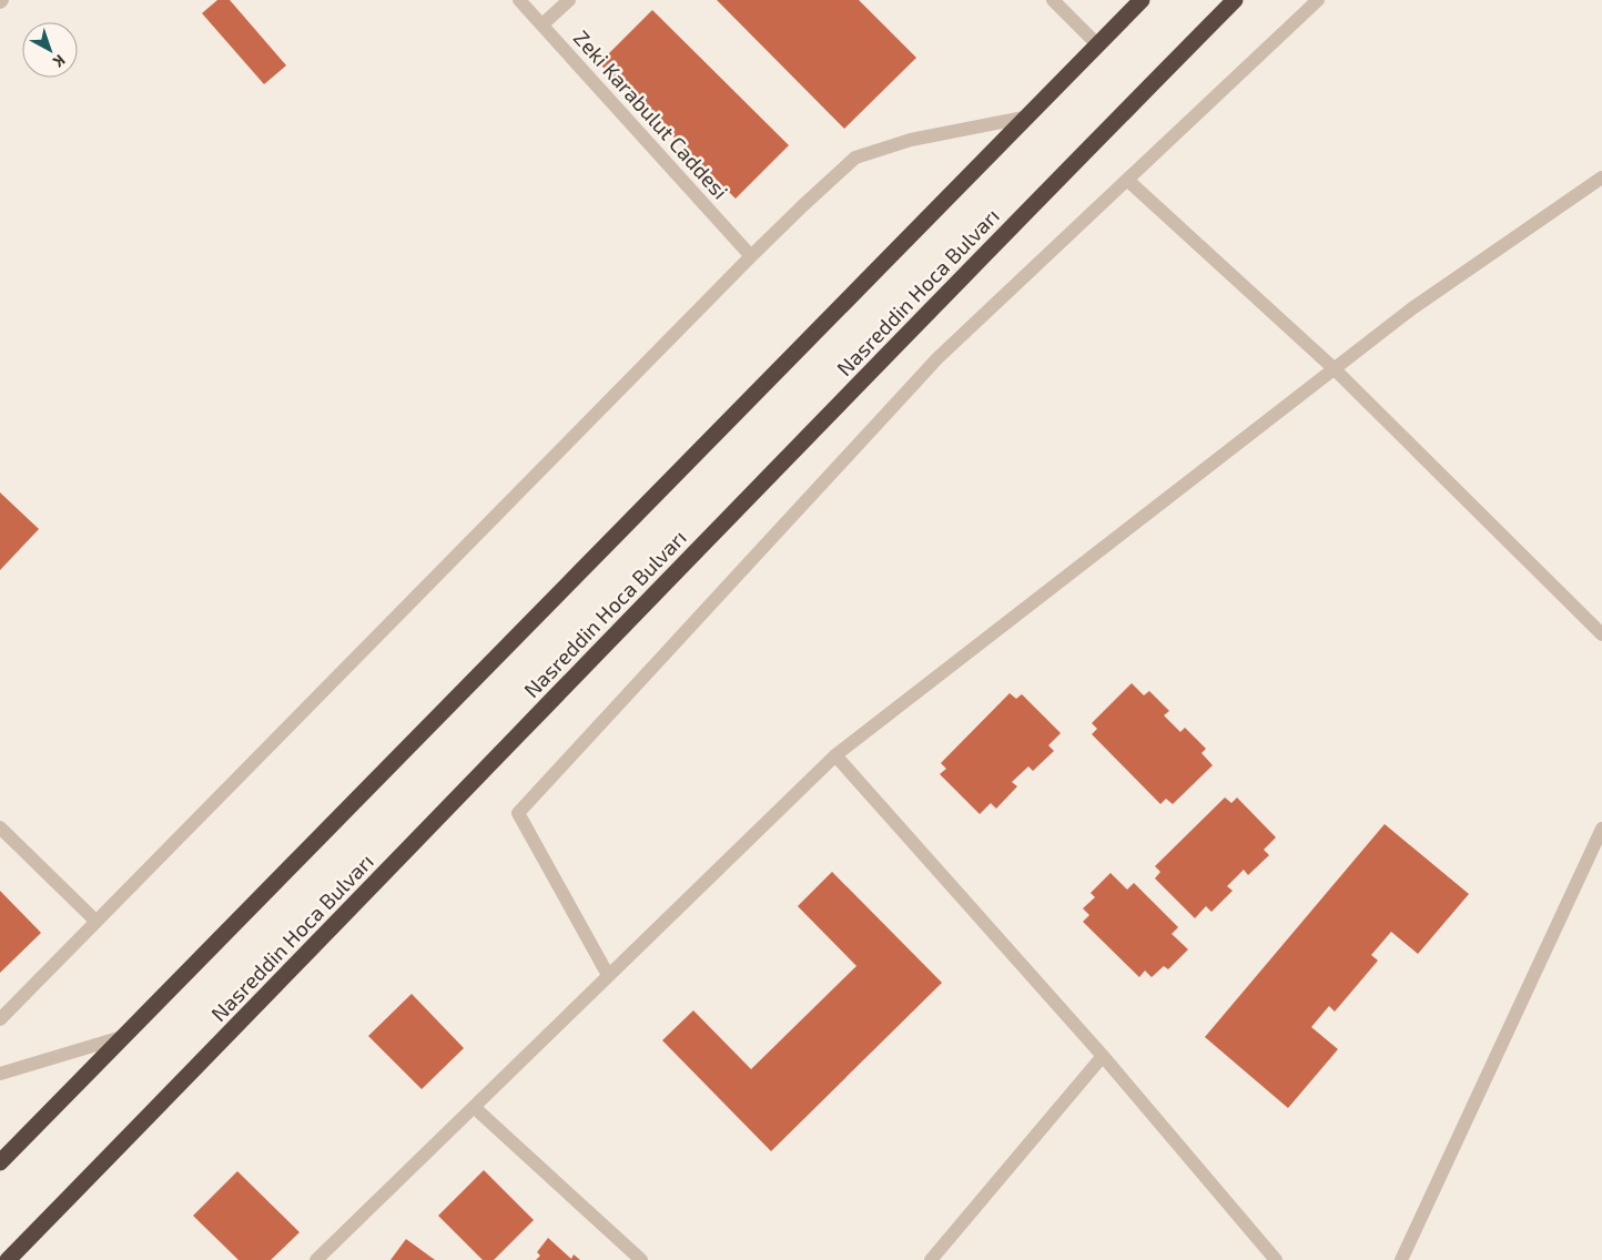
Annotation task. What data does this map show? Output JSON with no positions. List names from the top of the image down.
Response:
{
  "streets": {
    "highway": ["Nasreddin Hoca Bulvarı"],
    "street": ["Zeki Karabulut Caddesi"]
  },
  "north": "bottom right"
}
